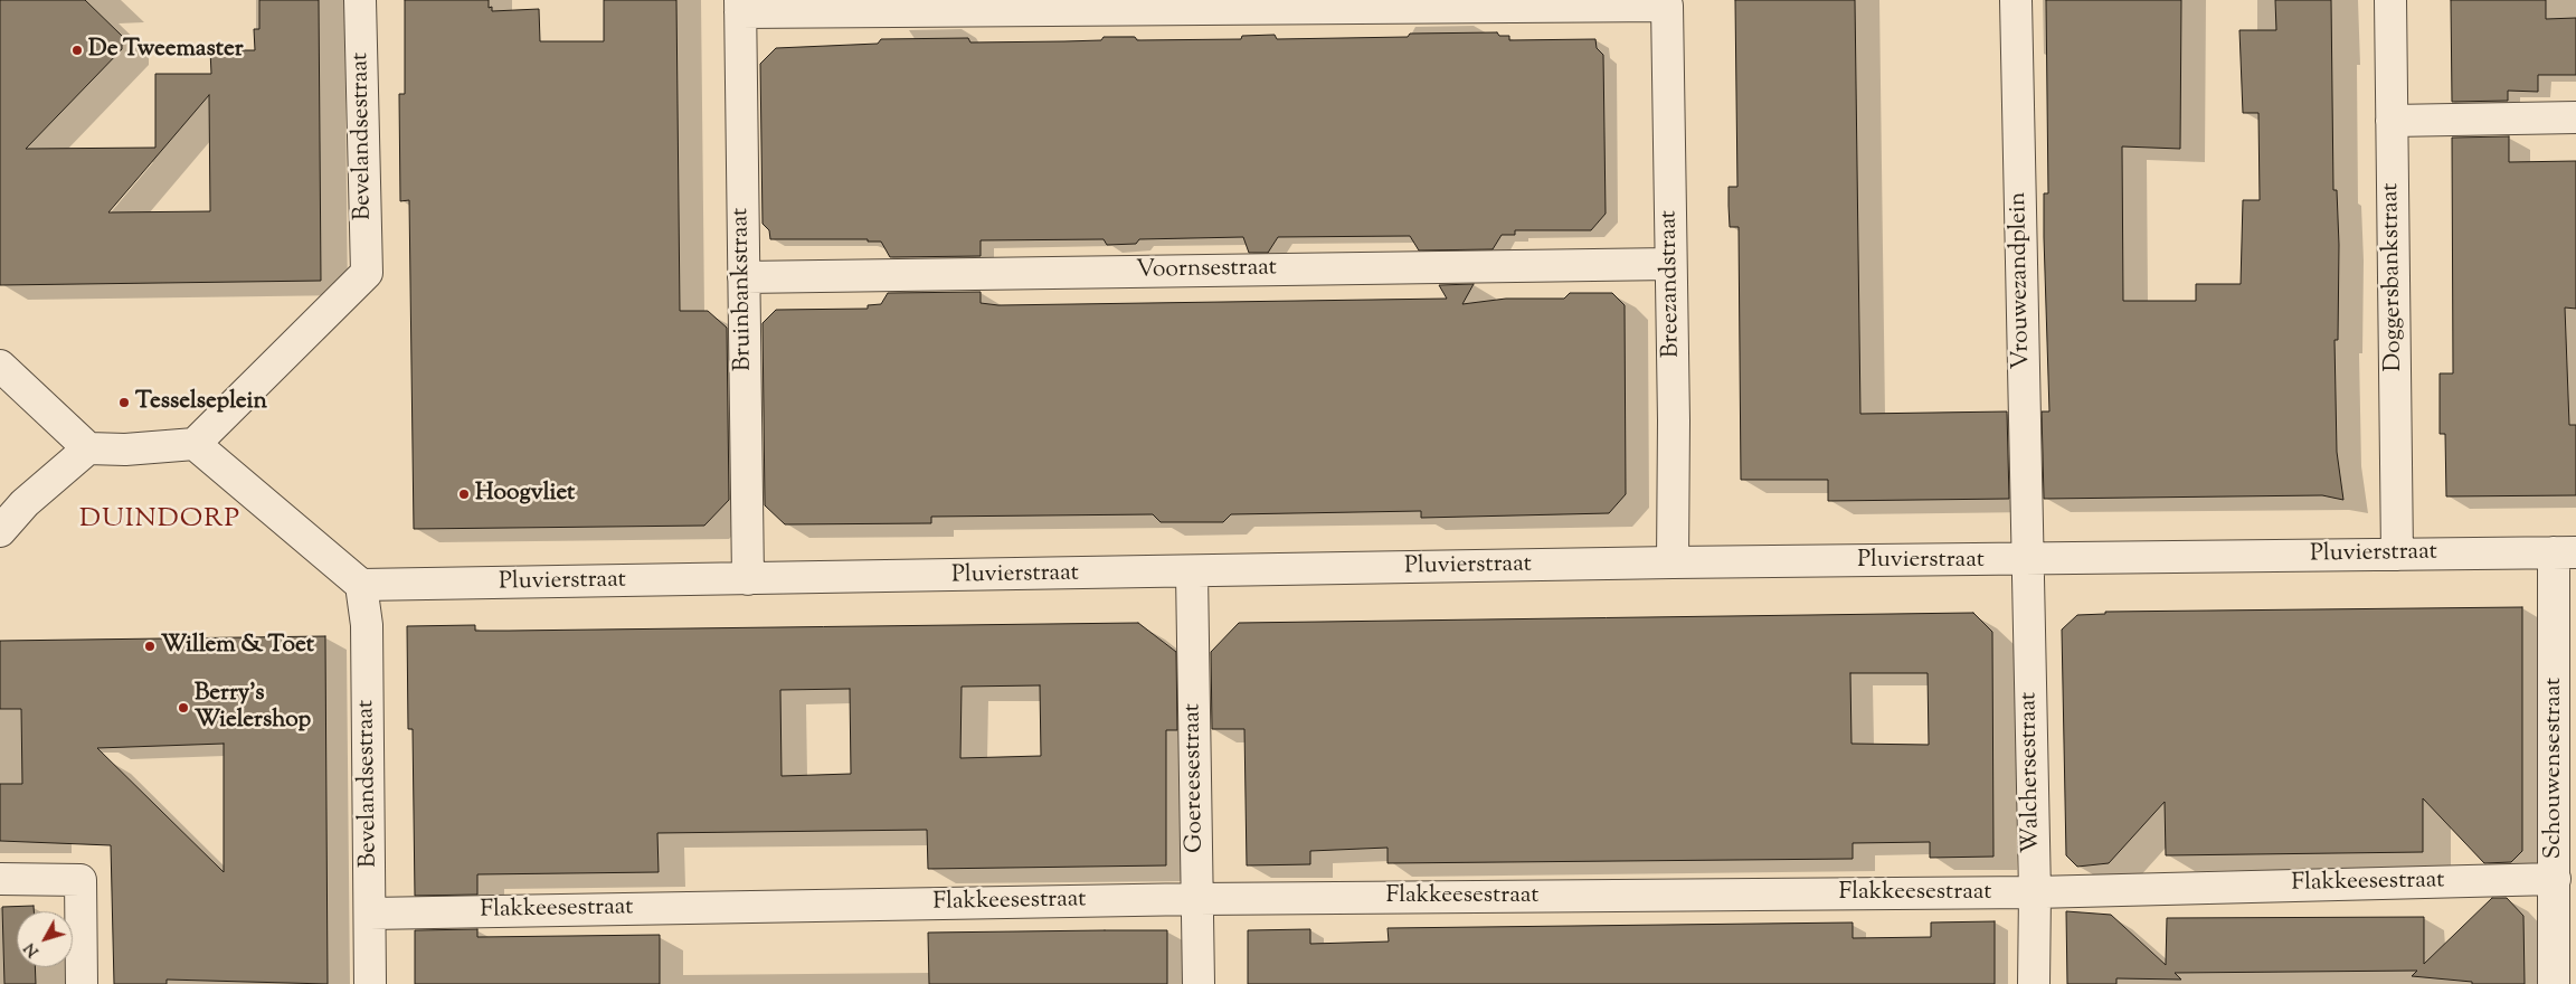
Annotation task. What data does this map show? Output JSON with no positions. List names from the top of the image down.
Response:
{
  "streets": {
    "street": [
      "Bevelandsestraat",
      "Voornsestraat",
      "Doggersbankstraat",
      "Vrouwezandplein",
      "Breezandstraat",
      "Bruinbankstraat",
      "Pluvierstraat",
      "Schouwensestraat",
      "Walchersestraat",
      "Goereesestraat",
      "Flakkeesestraat"
    ]
  },
  "crossings": [
    ["Bevelandsestraat", "Pluvierstraat"],
    ["Bevelandsestraat", "Flakkeesestraat"],
    ["Voornsestraat", "Breezandstraat"],
    ["Voornsestraat", "Bruinbankstraat"],
    ["Doggersbankstraat", "Pluvierstraat"],
    ["Vrouwezandplein", "Pluvierstraat"],
    ["Vrouwezandplein", "Walchersestraat"],
    ["Breezandstraat", "Bruinbankstraat"],
    ["Breezandstraat", "Pluvierstraat"],
    ["Bruinbankstraat", "Pluvierstraat"],
    ["Pluvierstraat", "Schouwensestraat"],
    ["Pluvierstraat", "Walchersestraat"],
    ["Pluvierstraat", "Goereesestraat"],
    ["Schouwensestraat", "Flakkeesestraat"],
    ["Walchersestraat", "Flakkeesestraat"],
    ["Goereesestraat", "Flakkeesestraat"]
  ],
  "districts": ["DUINDORP"],
  "places": [
    "De Tweemaster",
    "Tesselseplein",
    "Hoogvliet",
    "Willem & Toet",
    "Berry's Wielershop"
  ],
  "north": "bottom left"
}
